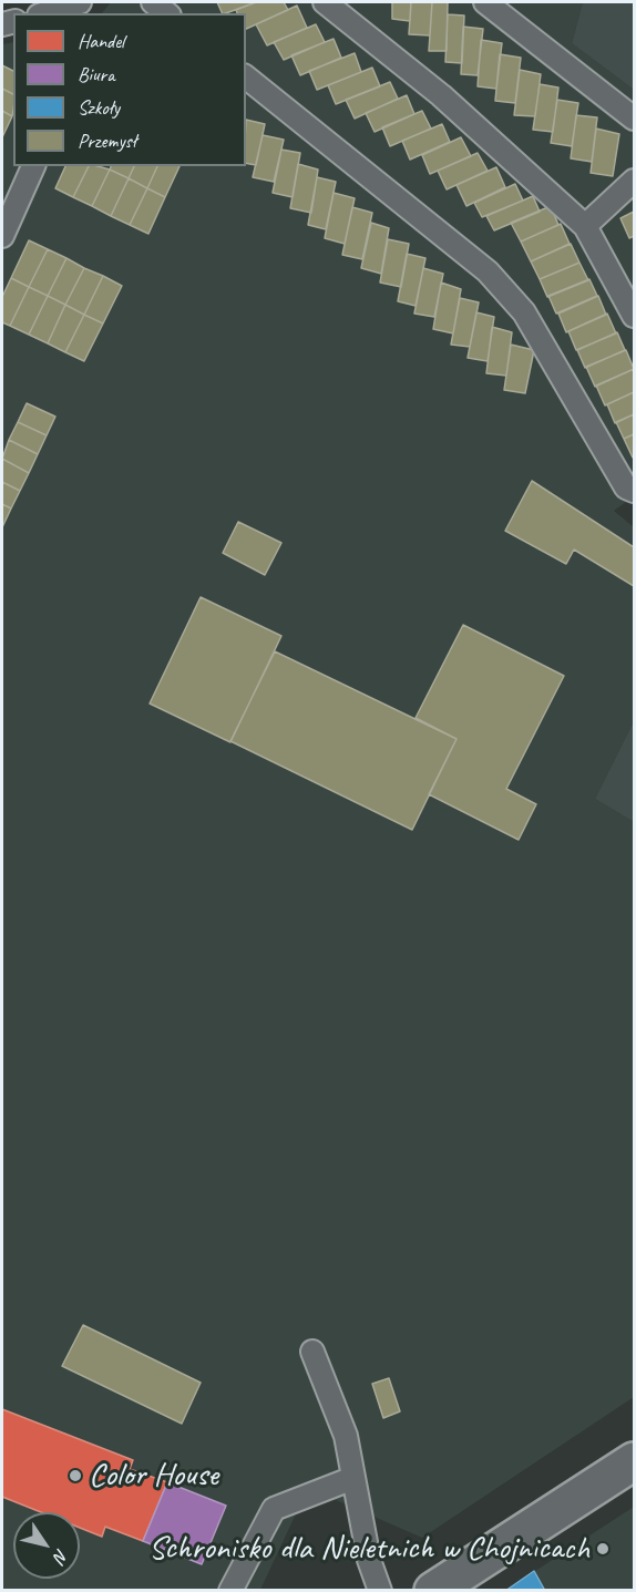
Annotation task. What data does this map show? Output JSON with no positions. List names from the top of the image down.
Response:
{
  "places": ["Color House", "Schronisko dla Nieletnich w Chojnicach"],
  "legend": [
    "Handel",
    "Biura",
    "Szkoły",
    "Przemysł"
  ],
  "north": "bottom right"
}
